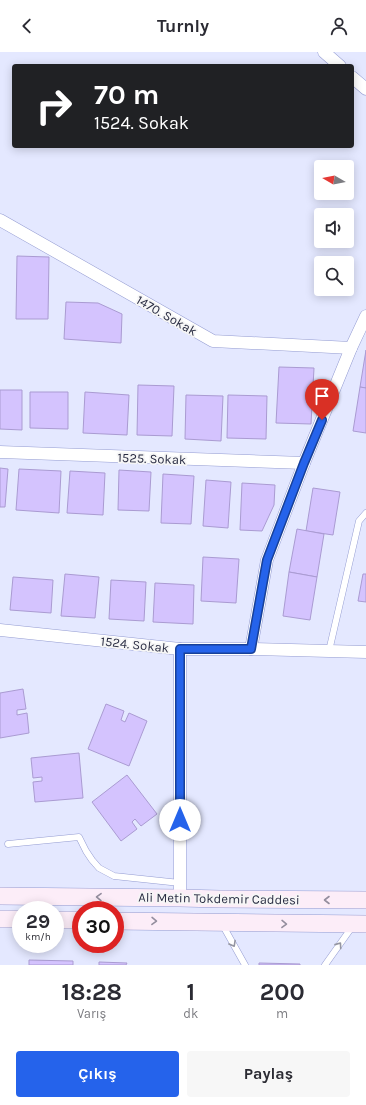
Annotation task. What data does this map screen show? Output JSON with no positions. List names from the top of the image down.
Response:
{
  "streets": {
    "main road": ["Ali Metin Tokdemir Caddesi"],
    "street": ["1470. Sokak", "1525. Sokak", "1524. Sokak"]
  },
  "north": "left",
  "page": {
    "header": "Turnly",
    "turn": ["70 m", "1524. Sokak"],
    "speed": "29 km/h",
    "limit": "30",
    "eta": [
      "18:28",
      "Varış",
      "1",
      "dk",
      "200",
      "m"
    ],
    "buttons": ["Çıkış", "Paylaş"]
  }
}
